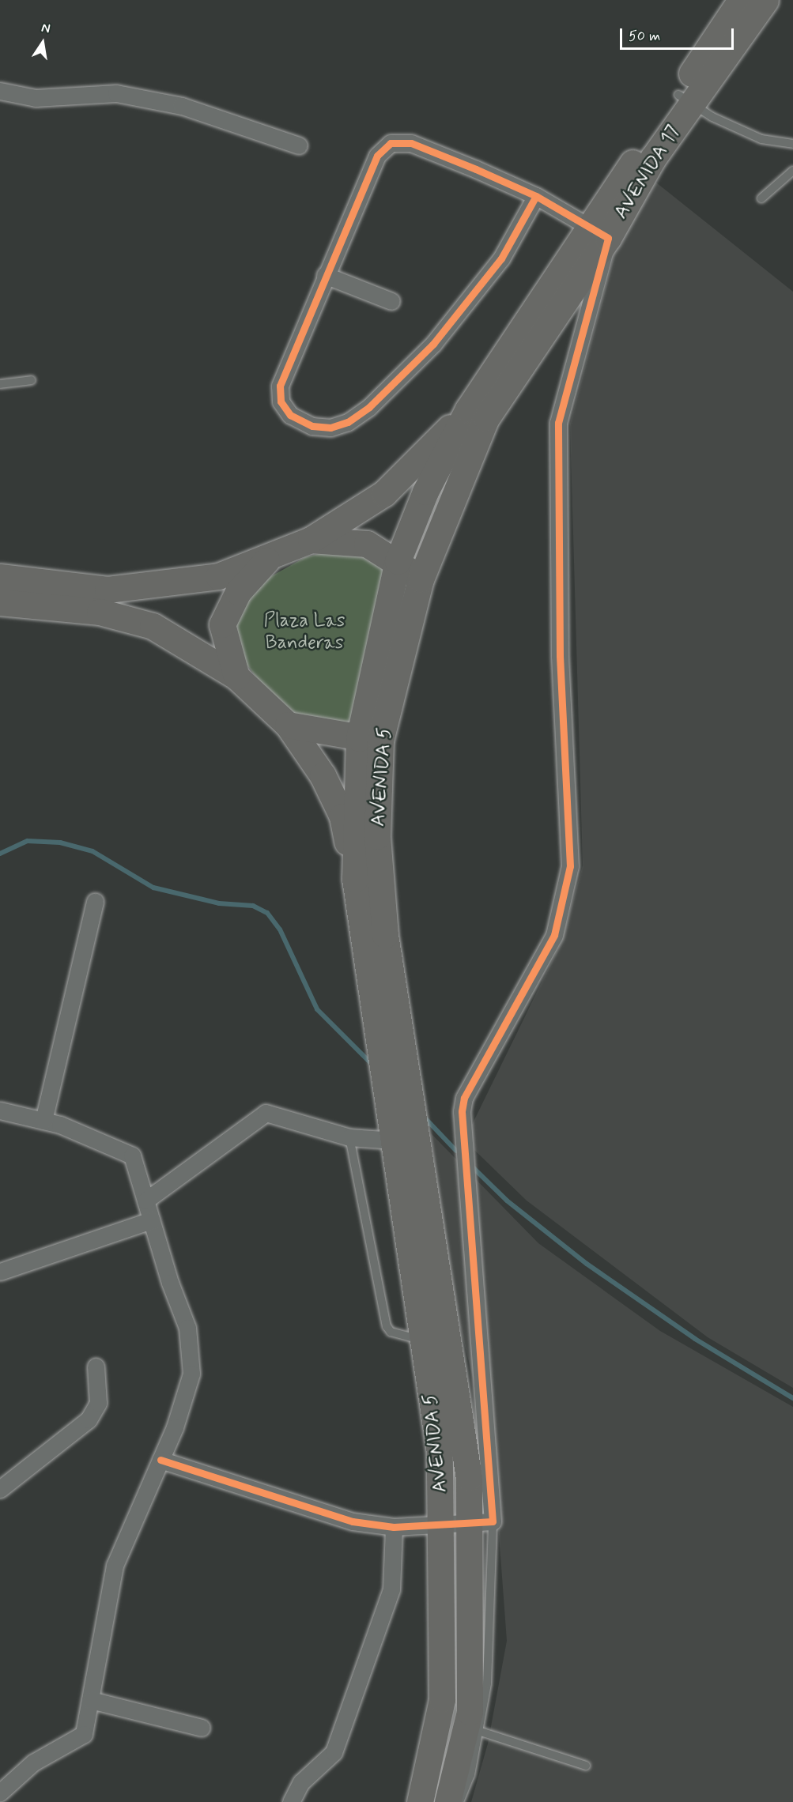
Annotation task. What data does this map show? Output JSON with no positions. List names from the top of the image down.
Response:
{
  "streets": {
    "main road": ["AVENIDA 17", "AVENIDA 5"]
  },
  "crossings": [
    ["AVENIDA 17", "AVENIDA 5"]
  ],
  "parks": ["Plaza Las Banderas"],
  "scale_bar": "50 m",
  "north": "top"
}
